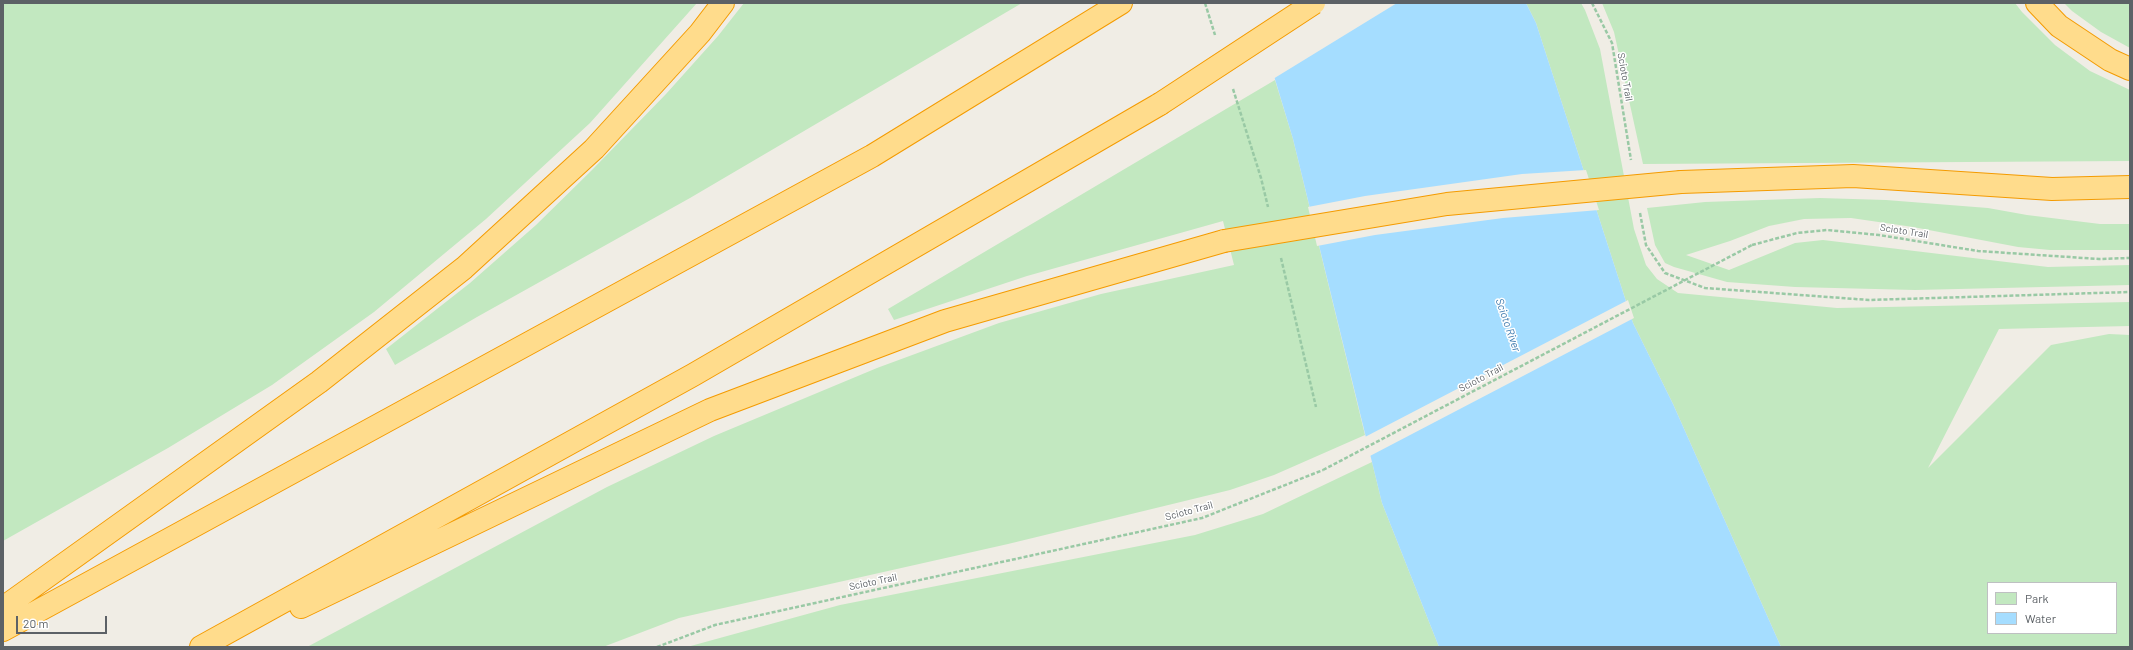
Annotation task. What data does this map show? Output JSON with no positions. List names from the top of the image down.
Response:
{
  "streets": {
    "path": ["Scioto Trail"]
  },
  "water": ["Scioto River"],
  "legend": ["Park", "Water"],
  "scale_bar": "20 m"
}
